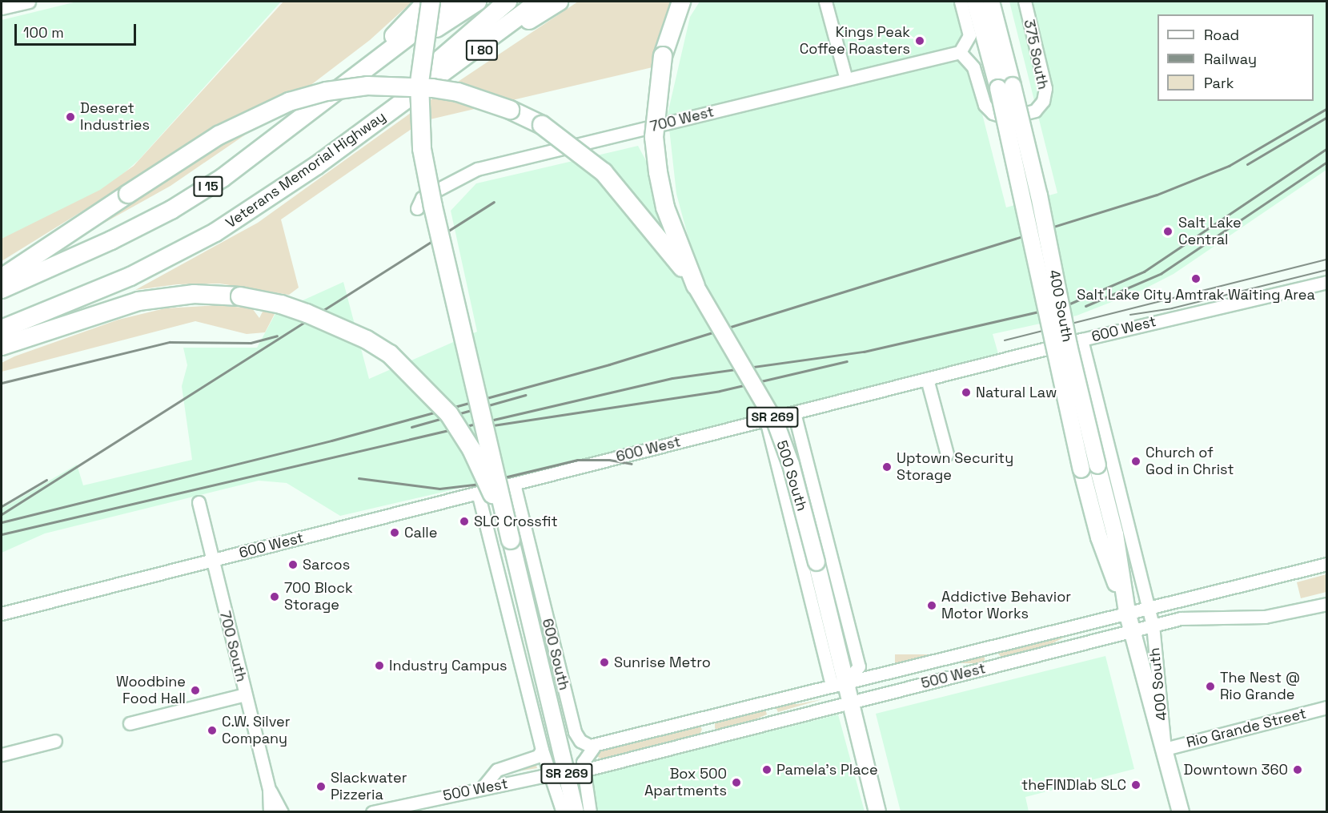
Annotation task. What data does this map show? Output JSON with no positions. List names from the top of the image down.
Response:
{
  "streets": {
    "highway": ["I 80", "Veterans Memorial Highway", "I 15"],
    "main road": [
      "400 South",
      "SR 269",
      "500 South",
      "600 South"
    ],
    "street": [
      "375 South",
      "700 West",
      "600 West",
      "700 South",
      "500 West",
      "Rio Grande Street"
    ]
  },
  "crossings": [
    ["I 80", "Veterans Memorial Highway"],
    ["375 South", "700 West"],
    ["400 South", "600 West"],
    ["400 South", "500 West"],
    ["400 South", "Rio Grande Street"],
    ["600 West", "500 South"],
    ["600 West", "700 South"],
    ["600 West", "600 South"],
    ["500 South", "500 West"],
    ["600 South", "500 West"]
  ],
  "places": [
    "Kings Peak Coffee Roasters",
    "Deseret Industries",
    "Salt Lake Central",
    "Salt Lake City Amtrak Waiting Area",
    "Natural Law",
    "Church of God in Christ",
    "Uptown Security Storage",
    "SLC Crossfit",
    "Calle",
    "Sarcos",
    "700 Block Storage",
    "Addictive Behavior Motor Works",
    "Sunrise Metro",
    "Industry Campus",
    "The Nest @ Rio Grande",
    "Woodbine Food Hall",
    "C.W. Silver Company",
    "Pamela's Place",
    "Downtown 360",
    "Box 500 Apartments",
    "theFINDlab SLC",
    "Slackwater Pizzeria"
  ],
  "legend": ["Road", "Railway", "Park"],
  "scale_bar": "100 m"
}
